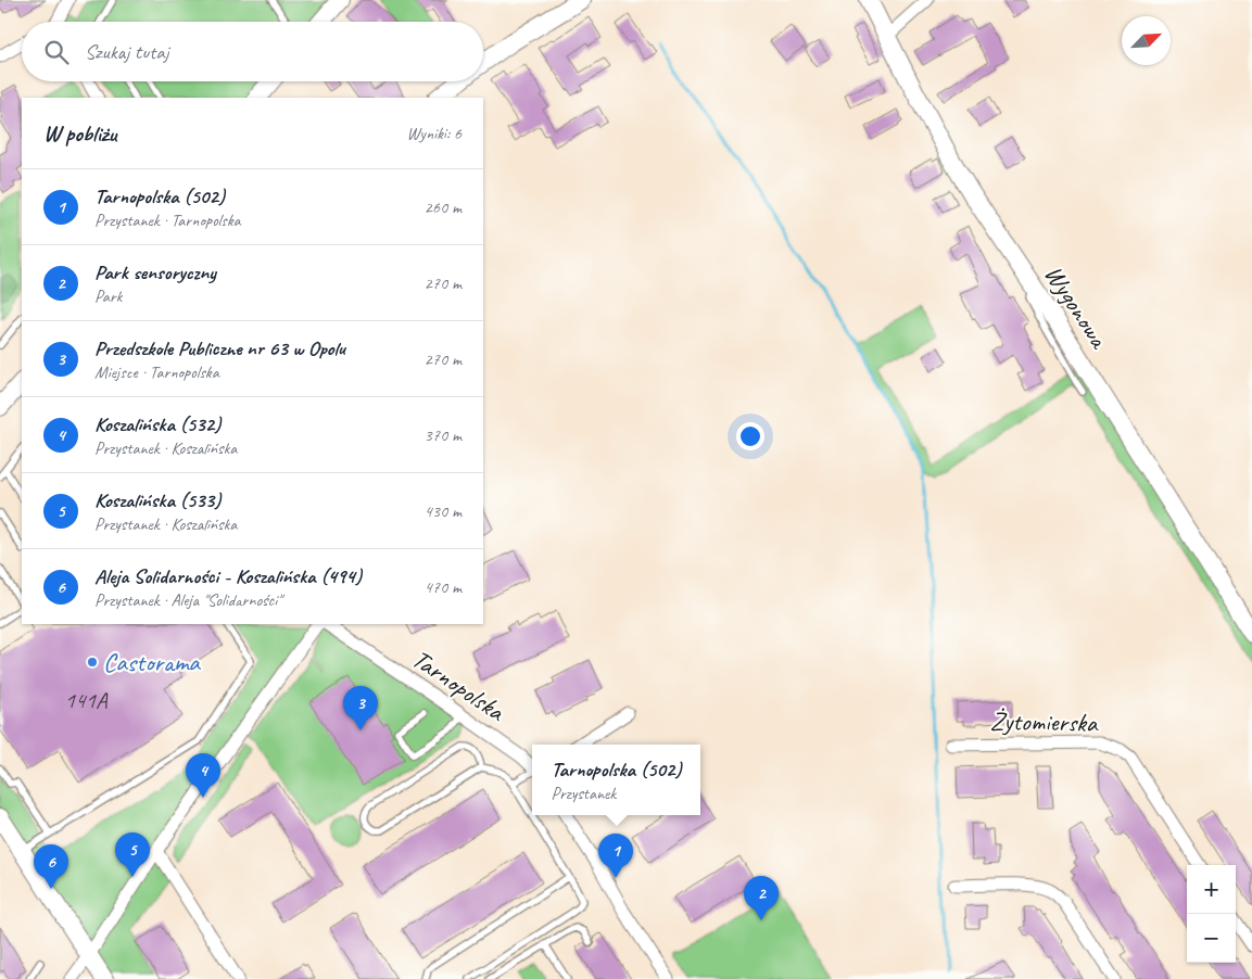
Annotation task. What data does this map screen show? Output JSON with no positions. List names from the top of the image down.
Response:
{
  "streets": {
    "street": ["Wygonowa", "Tarnopolska", "Żytomierska"]
  },
  "places": ["Castorama"],
  "house_numbers": ["141A"],
  "north": "top right",
  "page": {
    "search": "Szukaj tutaj",
    "heading": ["W pobliżu", "Wyniki: 6"],
    "list": [
      {
        "mark": "1",
        "name": "Tarnopolska (502)",
        "note": "Przystanek · Tarnopolska",
        "value": "260 m"
      },
      {
        "mark": "2",
        "name": "Park sensoryczny",
        "note": "Park",
        "value": "270 m"
      },
      {
        "mark": "3",
        "name": "Przedszkole Publiczne nr 63 w Opolu",
        "note": "Miejsce · Tarnopolska",
        "value": "270 m"
      },
      {
        "mark": "4",
        "name": "Koszalińska (532)",
        "note": "Przystanek · Koszalińska",
        "value": "370 m"
      },
      {
        "mark": "5",
        "name": "Koszalińska (533)",
        "note": "Przystanek · Koszalińska",
        "value": "430 m"
      },
      {
        "mark": "6",
        "name": "Aleja Solidarności - Koszalińska (494)",
        "note": "Przystanek · Aleja \"Solidarności\"",
        "value": "470 m"
      }
    ],
    "pins": [
      "3",
      "4",
      "5",
      "1",
      "6",
      "2"
    ],
    "popup": ["Tarnopolska (502)", "Przystanek"],
    "map_buttons": ["+", "−"]
  }
}
